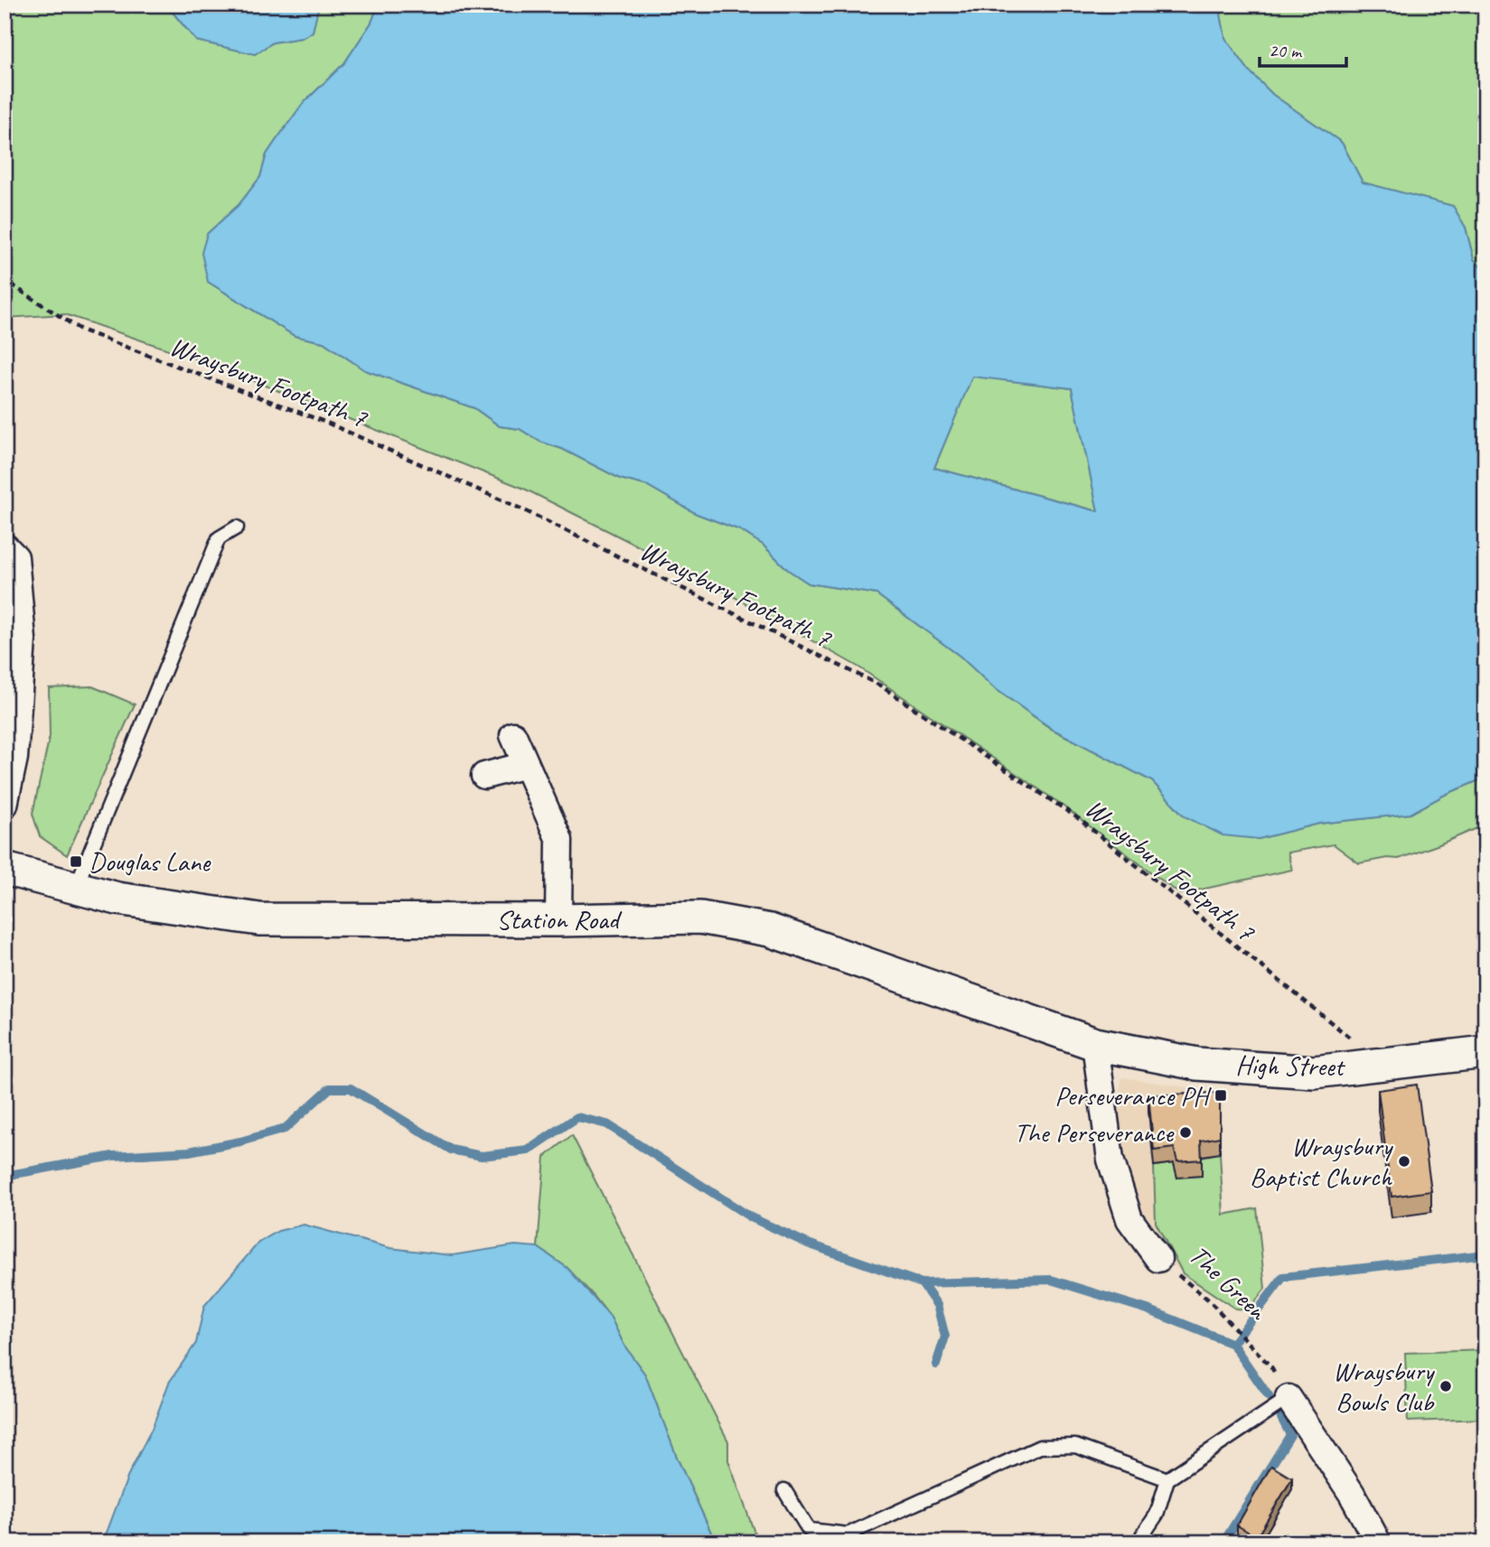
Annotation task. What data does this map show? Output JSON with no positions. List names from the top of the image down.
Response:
{
  "streets": {
    "street": ["Station Road", "High Street", "The Green"],
    "path": ["Wraysbury Footpath 7"]
  },
  "crossings": [
    ["Wraysbury Footpath 7", "High Street"],
    ["Station Road", "High Street"],
    ["Station Road", "The Green"],
    ["High Street", "The Green"]
  ],
  "places": {
    "transit": ["Douglas Lane", "Perseverance PH"],
    "other": ["The Perseverance", "Wraysbury Baptist Church", "Wraysbury Bowls Club"]
  },
  "scale_bar": "20 m"
}
